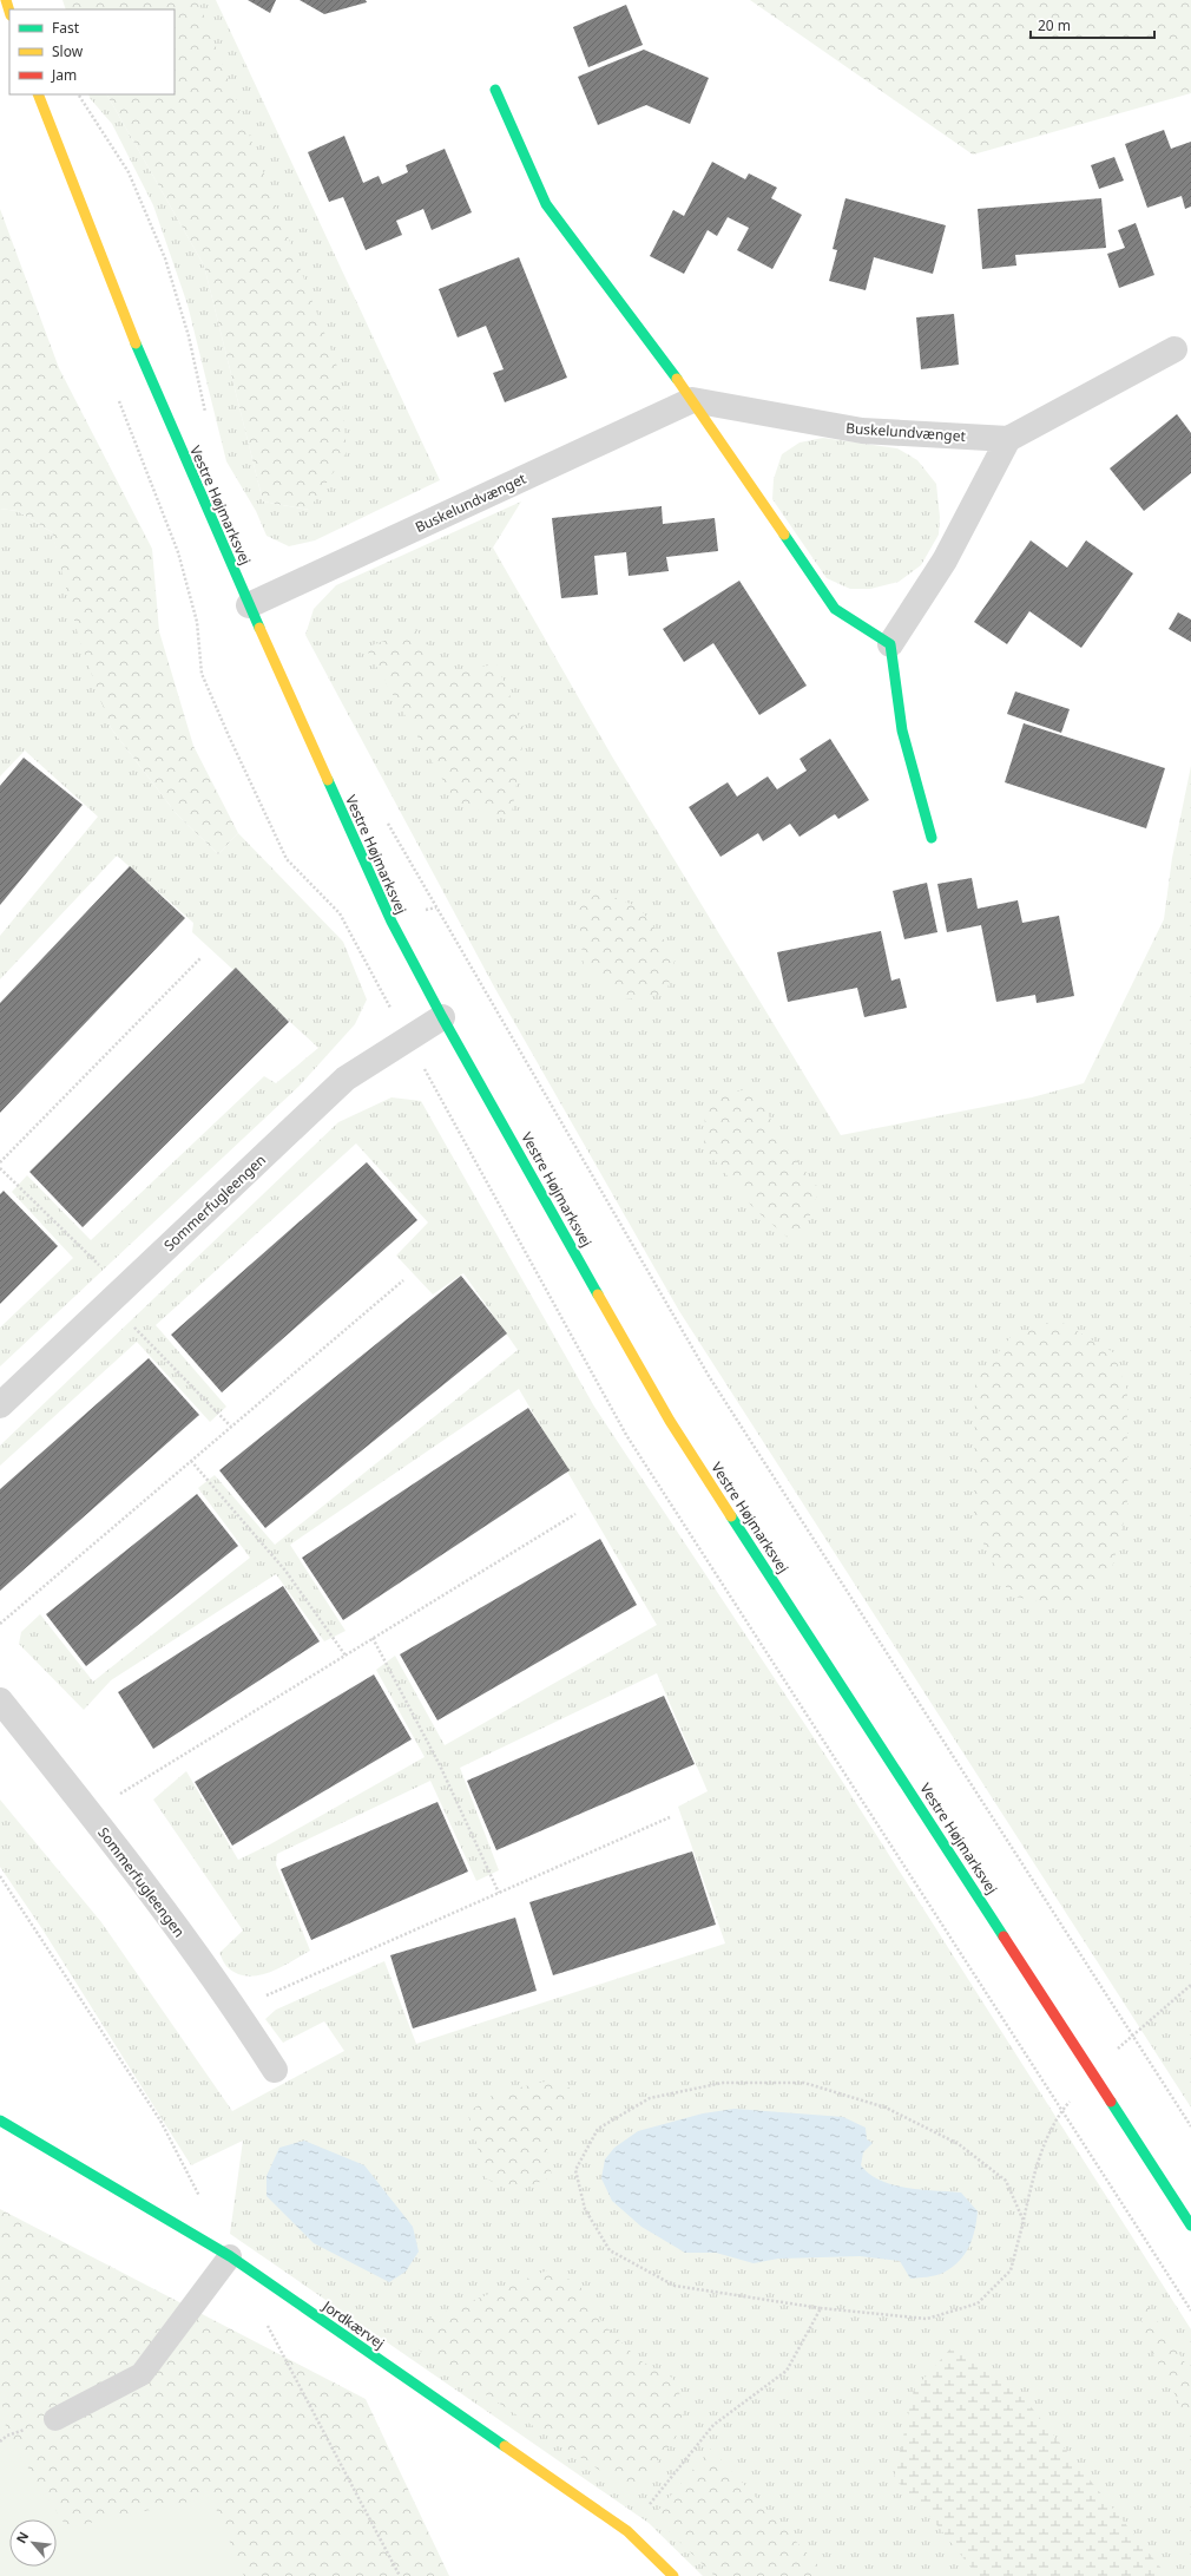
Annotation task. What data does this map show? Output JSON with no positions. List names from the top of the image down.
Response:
{
  "streets": {
    "street": [
      "Buskelundvænget",
      "Vestre Højmarksvej",
      "Sommerfugleengen",
      "Jordkærvej"
    ]
  },
  "crossings": [
    ["Buskelundvænget", "Vestre Højmarksvej"],
    ["Vestre Højmarksvej", "Sommerfugleengen"]
  ],
  "legend": ["Fast", "Slow", "Jam"],
  "scale_bar": "20 m",
  "north": "top left"
}
